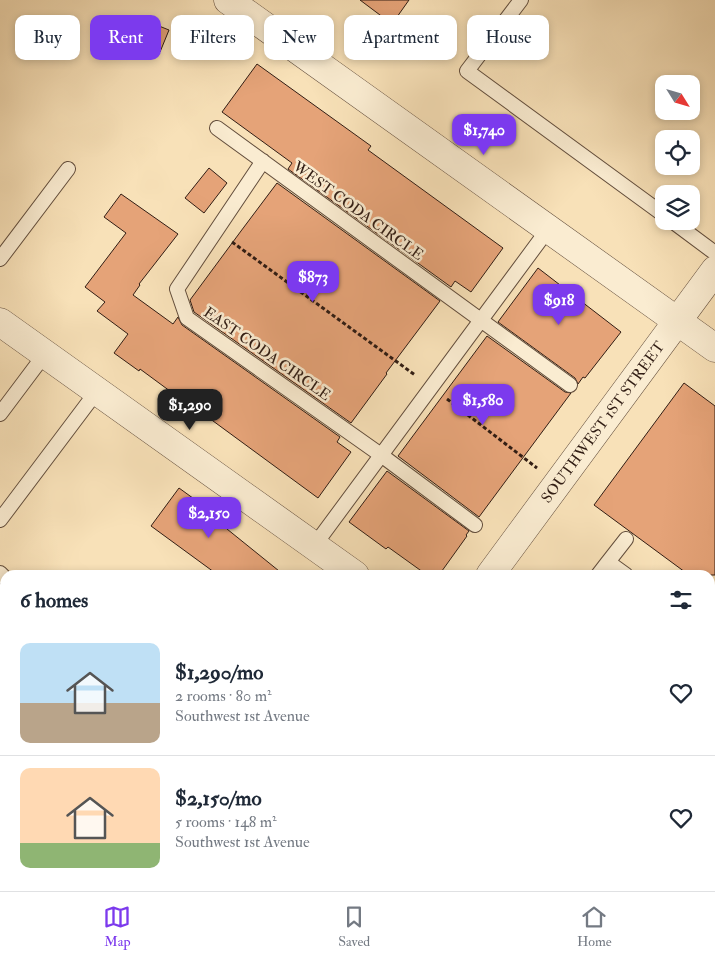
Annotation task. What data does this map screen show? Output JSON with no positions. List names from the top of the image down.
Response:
{
  "streets": {
    "street": ["SOUTHWEST 1ST STREET"],
    "lane": ["WEST CODA CIRCLE", "EAST CODA CIRCLE"]
  },
  "crossings": [
    ["WEST CODA CIRCLE", "EAST CODA CIRCLE"]
  ],
  "north": "bottom right",
  "page": {
    "chip": [
      "Buy",
      "Rent",
      "Filters",
      "New",
      "Apartment",
      "House"
    ],
    "price": [
      "$1,740",
      "$873",
      "$918",
      "$1,580",
      "$1,290",
      "$2,150"
    ],
    "heading": "6 homes",
    "list": [
      {
        "name": "$1,290/mo",
        "note": "2 rooms · 80 m² · Southwest 1st Avenue"
      },
      {
        "name": "$2,150/mo",
        "note": "5 rooms · 148 m² · Southwest 1st Avenue"
      }
    ],
    "tabs": ["Map", "Saved", "Home"]
  }
}
